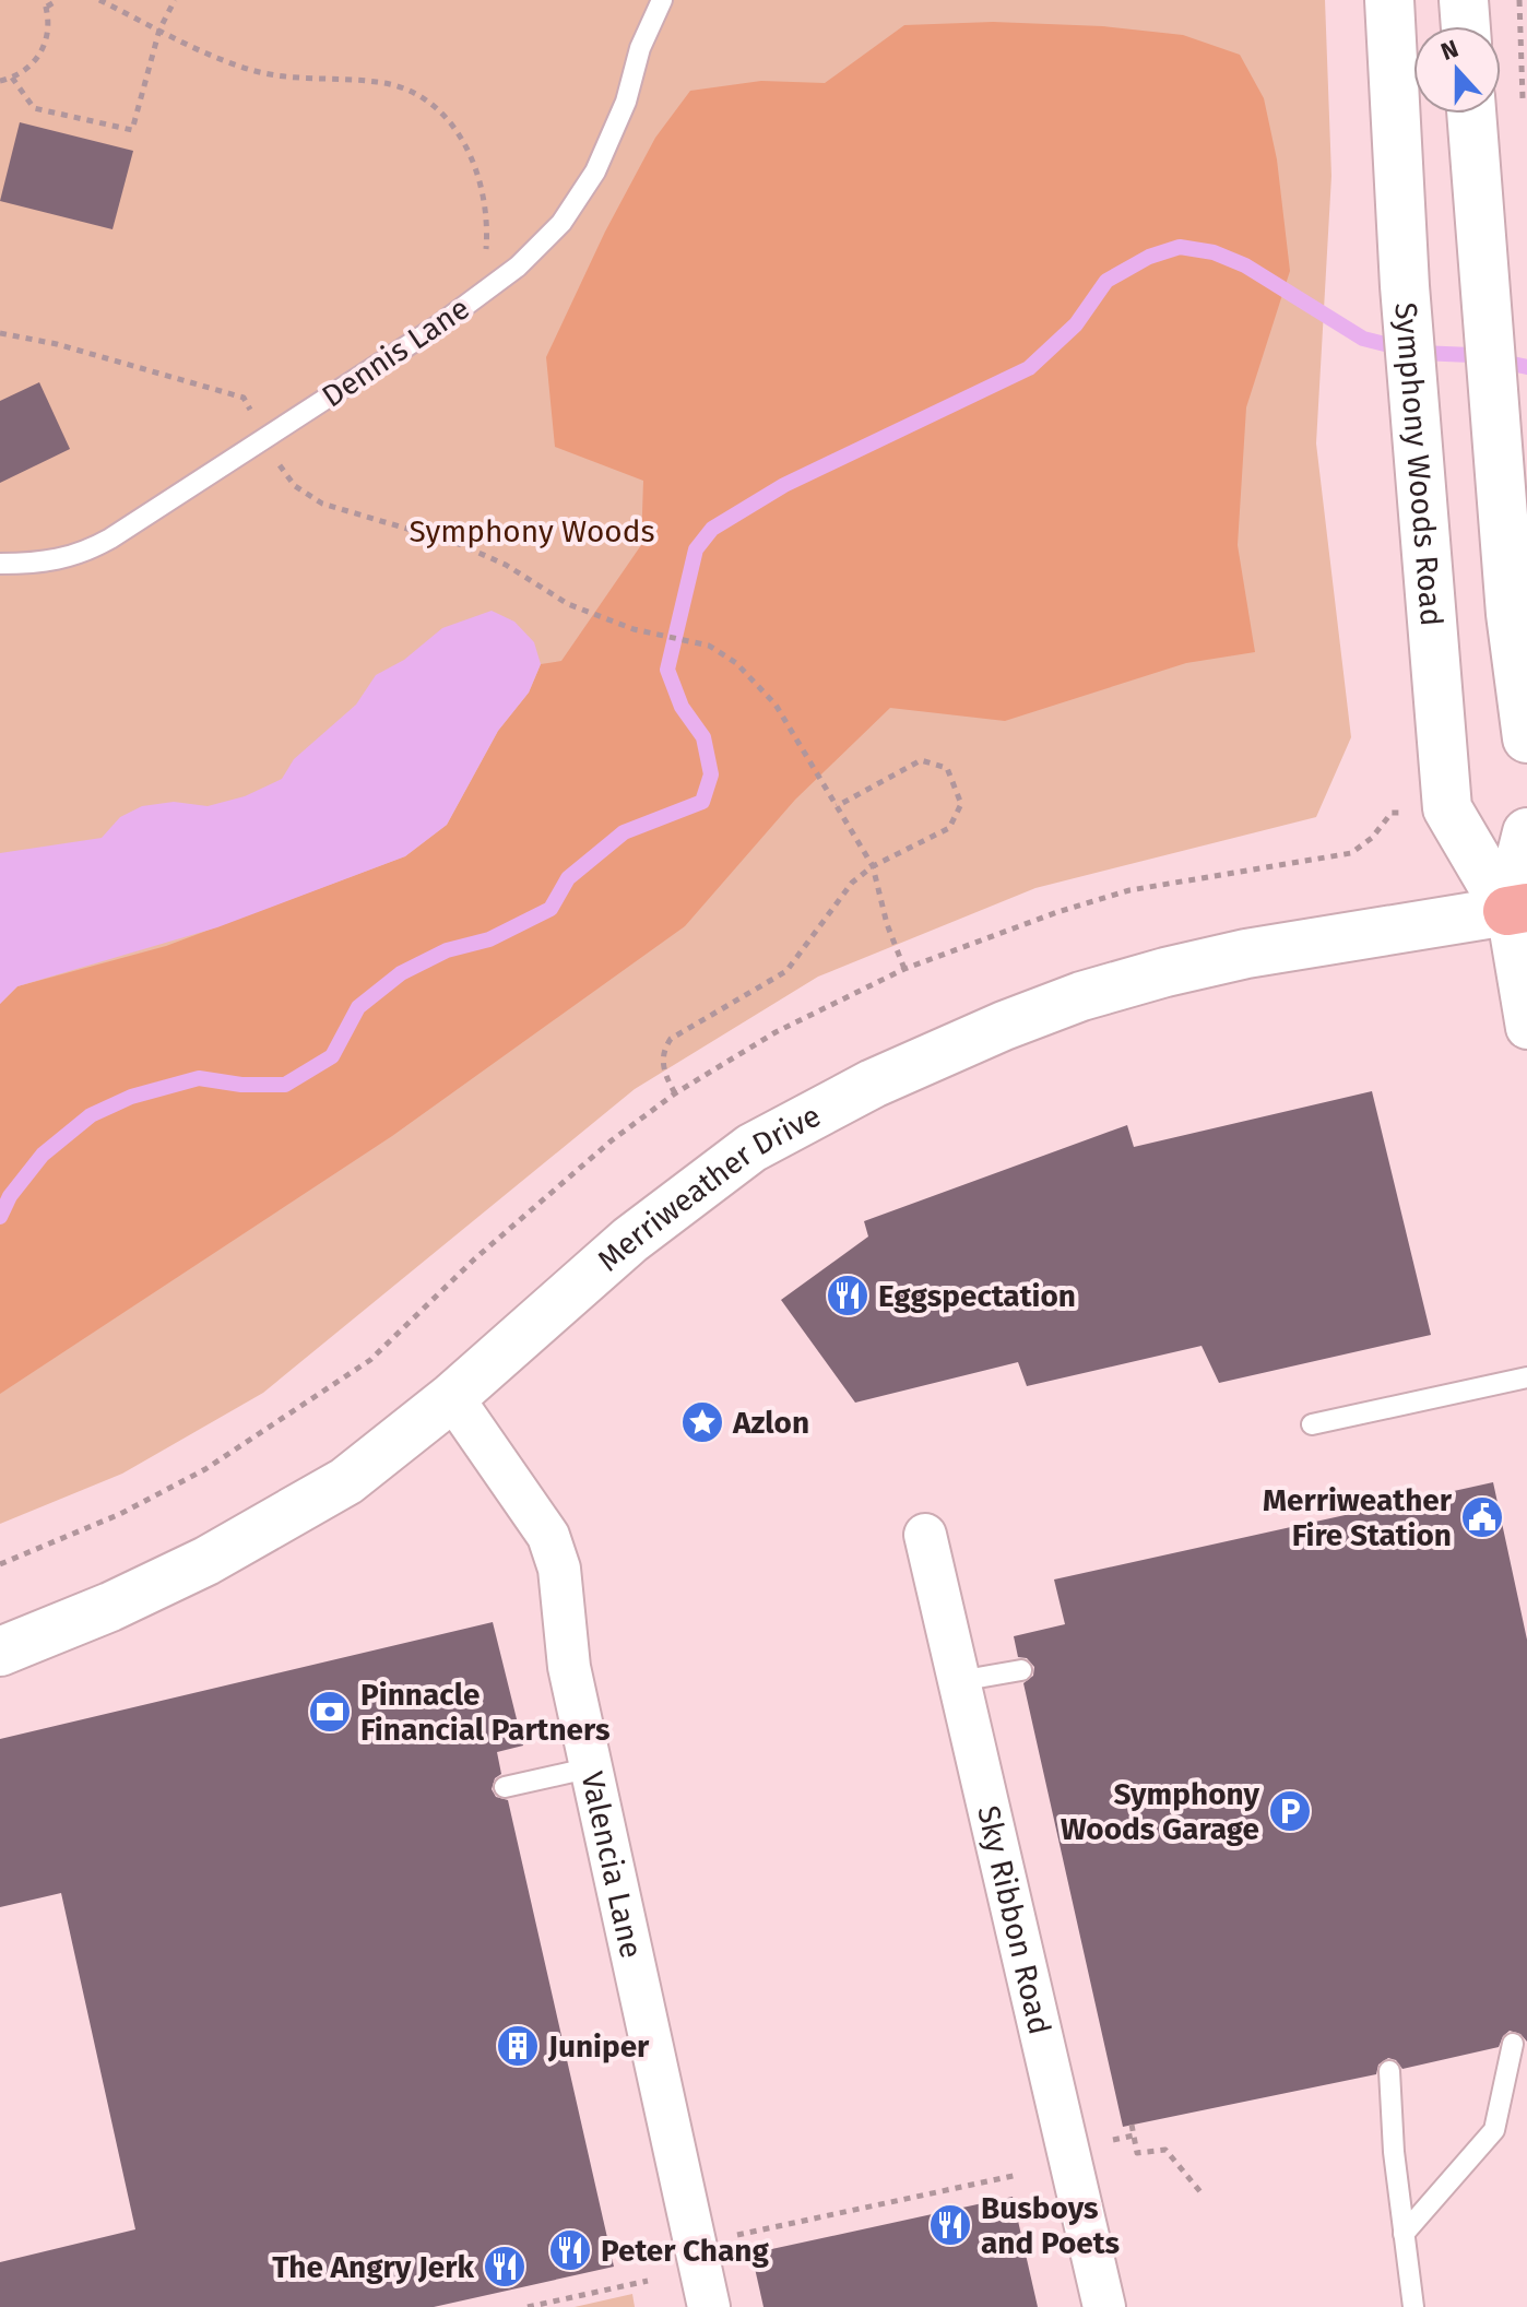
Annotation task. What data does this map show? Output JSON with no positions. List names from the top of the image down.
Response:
{
  "streets": {
    "street": [
      "Symphony Woods Road",
      "Merriweather Drive",
      "Valencia Lane",
      "Sky Ribbon Road"
    ],
    "lane": ["Dennis Lane"]
  },
  "crossings": [
    ["Symphony Woods Road", "Merriweather Drive"],
    ["Merriweather Drive", "Valencia Lane"]
  ],
  "parks": ["Symphony Woods"],
  "places": {
    "restaurant": [
      "Eggspectation",
      "Busboys and Poets",
      "Peter Chang",
      "The Angry Jerk"
    ],
    "place": ["Azlon"],
    "public building": ["Merriweather Fire Station"],
    "bank": ["Pinnacle Financial Partners"],
    "parking": ["Symphony Woods Garage"],
    "building": ["Juniper"]
  },
  "north": "top"
}
